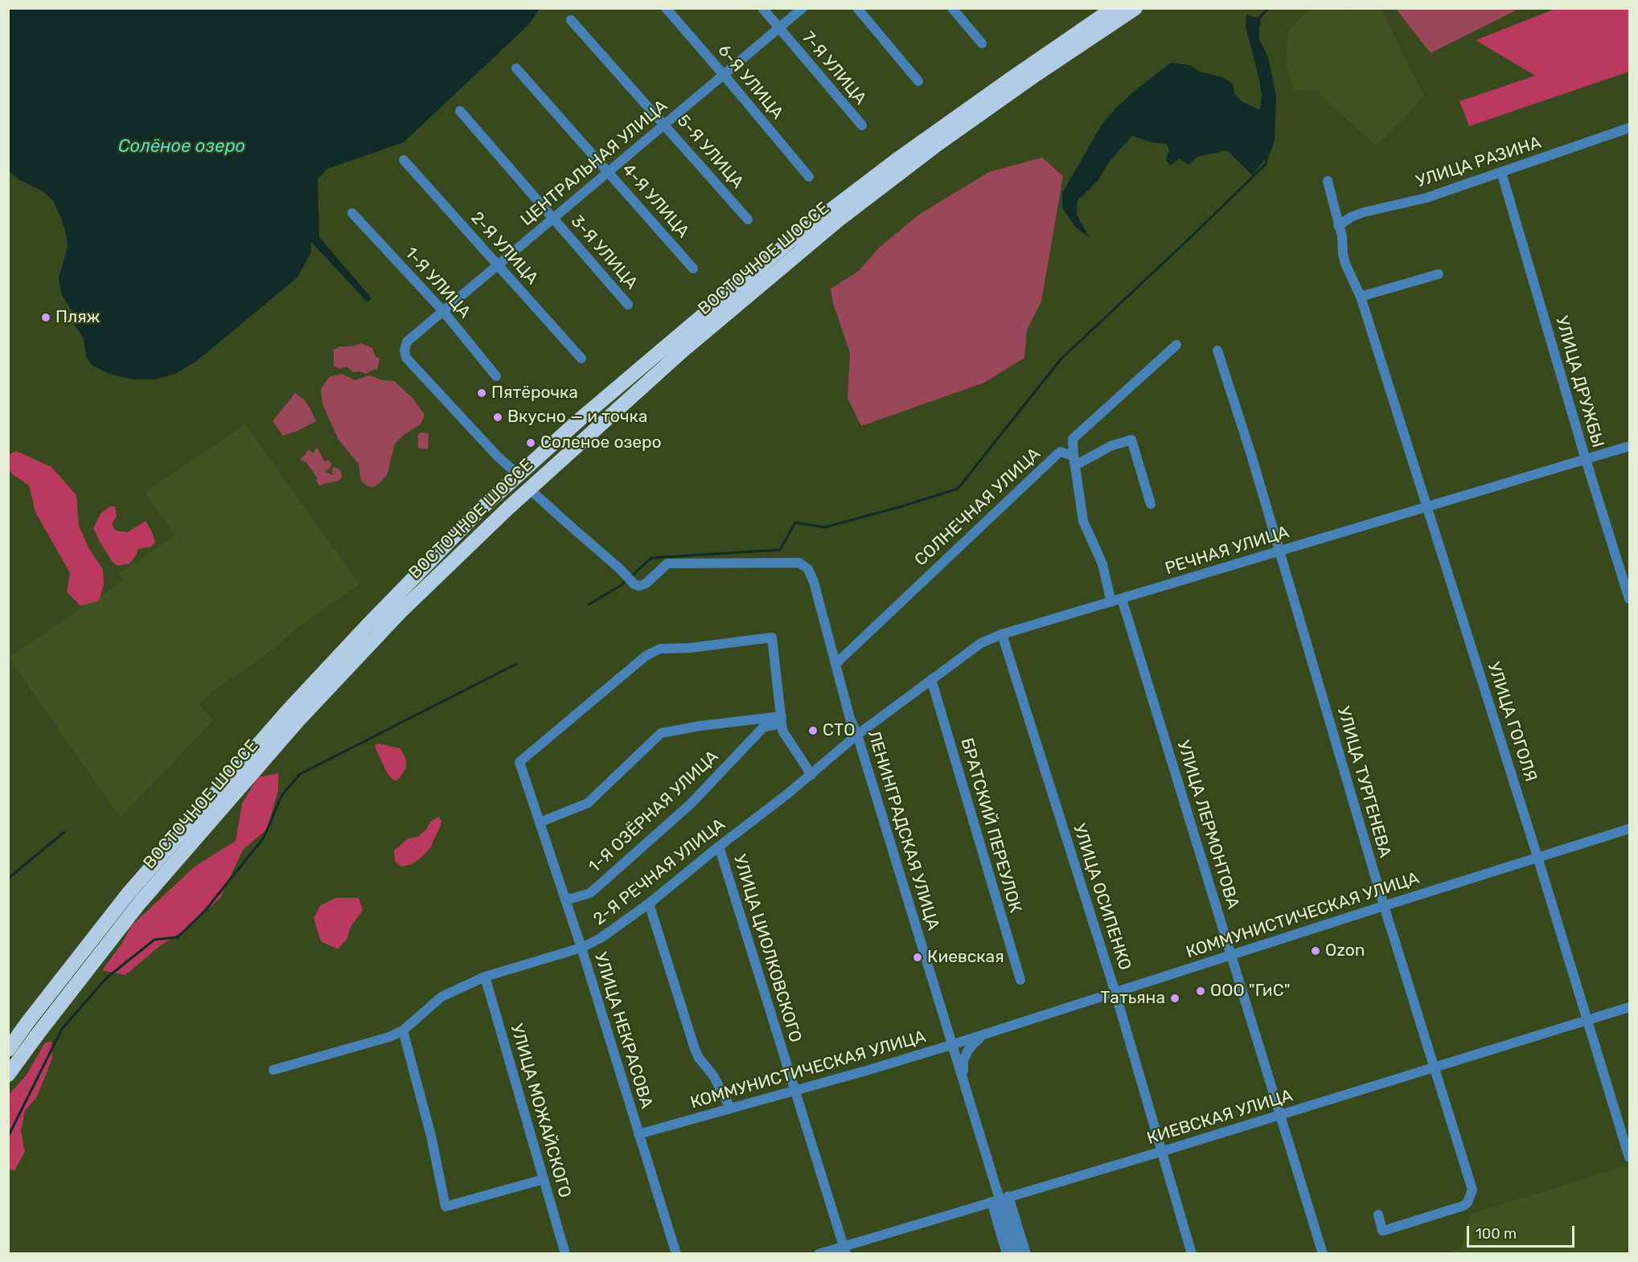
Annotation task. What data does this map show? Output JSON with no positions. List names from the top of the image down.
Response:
{
  "streets": {
    "highway": ["ВОСТОЧНОЕ ШОССЕ"],
    "street": [
      "7-Я УЛИЦА",
      "6-Я УЛИЦА",
      "5-Я УЛИЦА",
      "УЛИЦА РАЗИНА",
      "ЦЕНТРАЛЬНАЯ УЛИЦА",
      "4-Я УЛИЦА",
      "2-Я УЛИЦА",
      "3-Я УЛИЦА",
      "1-Я УЛИЦА",
      "УЛИЦА ДРУЖБЫ",
      "СОЛНЕЧНАЯ УЛИЦА",
      "РЕЧНАЯ УЛИЦА",
      "УЛИЦА ГОГОЛЯ",
      "УЛИЦА ТУРГЕНЕВА",
      "1-Я ОЗЁРНАЯ УЛИЦА",
      "УЛИЦА ЛЕРМОНТОВА",
      "БРАТСКИЙ ПЕРЕУЛОК",
      "ЛЕНИНГРАДСКАЯ УЛИЦА",
      "2-Я РЕЧНАЯ УЛИЦА",
      "УЛИЦА ОСИПЕНКО",
      "КОММУНИСТИЧЕСКАЯ УЛИЦА",
      "УЛИЦА ЦИОЛКОВСКОГО",
      "УЛИЦА НЕКРАСОВА",
      "УЛИЦА МОЖАЙСКОГО",
      "КИЕВСКАЯ УЛИЦА"
    ]
  },
  "crossings": [
    ["7-Я УЛИЦА", "ЦЕНТРАЛЬНАЯ УЛИЦА"],
    ["6-Я УЛИЦА", "ЦЕНТРАЛЬНАЯ УЛИЦА"],
    ["5-Я УЛИЦА", "ЦЕНТРАЛЬНАЯ УЛИЦА"],
    ["УЛИЦА РАЗИНА", "УЛИЦА ДРУЖБЫ"],
    ["УЛИЦА РАЗИНА", "УЛИЦА ГОГОЛЯ"],
    ["ЦЕНТРАЛЬНАЯ УЛИЦА", "4-Я УЛИЦА"],
    ["ЦЕНТРАЛЬНАЯ УЛИЦА", "2-Я УЛИЦА"],
    ["ЦЕНТРАЛЬНАЯ УЛИЦА", "3-Я УЛИЦА"],
    ["ЦЕНТРАЛЬНАЯ УЛИЦА", "ВОСТОЧНОЕ ШОССЕ"],
    ["ЦЕНТРАЛЬНАЯ УЛИЦА", "1-Я УЛИЦА"],
    ["ВОСТОЧНОЕ ШОССЕ", "ЛЕНИНГРАДСКАЯ УЛИЦА"],
    ["УЛИЦА ДРУЖБЫ", "РЕЧНАЯ УЛИЦА"],
    ["СОЛНЕЧНАЯ УЛИЦА", "ЛЕНИНГРАДСКАЯ УЛИЦА"],
    ["РЕЧНАЯ УЛИЦА", "УЛИЦА ГОГОЛЯ"],
    ["РЕЧНАЯ УЛИЦА", "УЛИЦА ТУРГЕНЕВА"],
    ["РЕЧНАЯ УЛИЦА", "УЛИЦА ЛЕРМОНТОВА"],
    ["РЕЧНАЯ УЛИЦА", "БРАТСКИЙ ПЕРЕУЛОК"],
    ["РЕЧНАЯ УЛИЦА", "ЛЕНИНГРАДСКАЯ УЛИЦА"],
    ["РЕЧНАЯ УЛИЦА", "2-Я РЕЧНАЯ УЛИЦА"],
    ["РЕЧНАЯ УЛИЦА", "УЛИЦА ОСИПЕНКО"],
    ["УЛИЦА ГОГОЛЯ", "КОММУНИСТИЧЕСКАЯ УЛИЦА"],
    ["УЛИЦА ГОГОЛЯ", "КИЕВСКАЯ УЛИЦА"],
    ["УЛИЦА ТУРГЕНЕВА", "КОММУНИСТИЧЕСКАЯ УЛИЦА"],
    ["УЛИЦА ТУРГЕНЕВА", "КИЕВСКАЯ УЛИЦА"],
    ["1-Я ОЗЁРНАЯ УЛИЦА", "УЛИЦА НЕКРАСОВА"],
    ["УЛИЦА ЛЕРМОНТОВА", "КОММУНИСТИЧЕСКАЯ УЛИЦА"],
    ["УЛИЦА ЛЕРМОНТОВА", "КИЕВСКАЯ УЛИЦА"],
    ["ЛЕНИНГРАДСКАЯ УЛИЦА", "2-Я РЕЧНАЯ УЛИЦА"],
    ["ЛЕНИНГРАДСКАЯ УЛИЦА", "КОММУНИСТИЧЕСКАЯ УЛИЦА"],
    ["ЛЕНИНГРАДСКАЯ УЛИЦА", "КИЕВСКАЯ УЛИЦА"],
    ["2-Я РЕЧНАЯ УЛИЦА", "УЛИЦА ЦИОЛКОВСКОГО"],
    ["2-Я РЕЧНАЯ УЛИЦА", "УЛИЦА НЕКРАСОВА"],
    ["2-Я РЕЧНАЯ УЛИЦА", "УЛИЦА МОЖАЙСКОГО"],
    ["УЛИЦА ОСИПЕНКО", "КОММУНИСТИЧЕСКАЯ УЛИЦА"],
    ["УЛИЦА ОСИПЕНКО", "КИЕВСКАЯ УЛИЦА"],
    ["КОММУНИСТИЧЕСКАЯ УЛИЦА", "УЛИЦА ЦИОЛКОВСКОГО"],
    ["КОММУНИСТИЧЕСКАЯ УЛИЦА", "УЛИЦА НЕКРАСОВА"],
    ["УЛИЦА ЦИОЛКОВСКОГО", "КИЕВСКАЯ УЛИЦА"]
  ],
  "water": ["Солёное озеро"],
  "places": [
    "Пляж",
    "Пятёрочка",
    "Вкусно — и точка",
    "Соленое озеро",
    "СТО",
    "Ozon",
    "Киевская",
    "ООО \"ГиС\"",
    "Татьяна"
  ],
  "scale_bar": "100 m"
}
